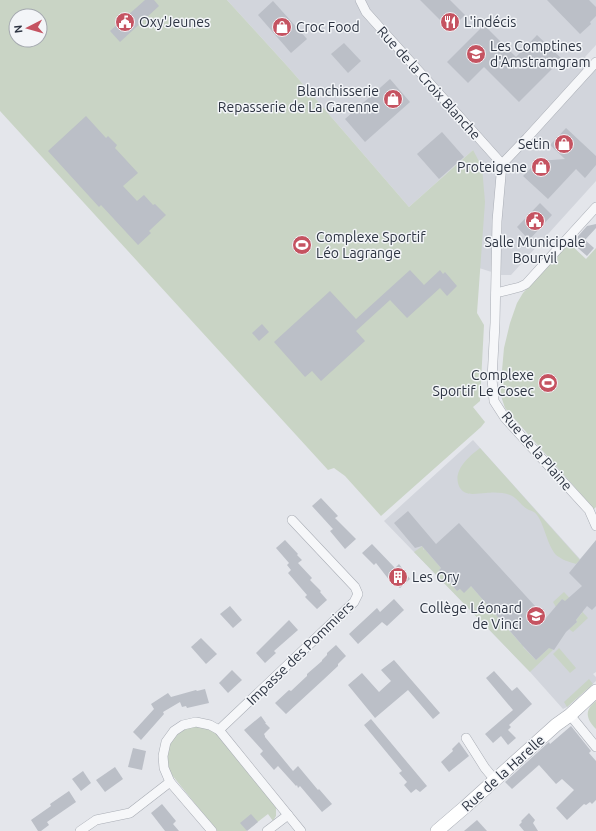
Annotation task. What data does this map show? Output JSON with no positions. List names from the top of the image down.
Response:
{
  "streets": {
    "street": [
      "Rue de la Croix Blanche",
      "Rue de la Plaine",
      "Impasse des Pommiers",
      "Rue de la Harelle"
    ]
  },
  "crossings": [
    ["Rue de la Croix Blanche", "Rue de la Plaine"]
  ],
  "places": {
    "public building": ["Oxy'Jeunes", "Salle Municipale Bourvil"],
    "restaurant": ["L'indécis"],
    "shop": [
      "Croc Food",
      "Blanchisserie Repasserie de La Garenne",
      "Setin",
      "Proteigene"
    ],
    "school or university": ["Les Comptines d'Amstramgram", "Collège Léonard de Vinci"],
    "sports": ["Complexe Sportif Léo Lagrange", "Complexe Sportif Le Cosec"],
    "building": ["Les Ory"]
  },
  "north": "left"
}
